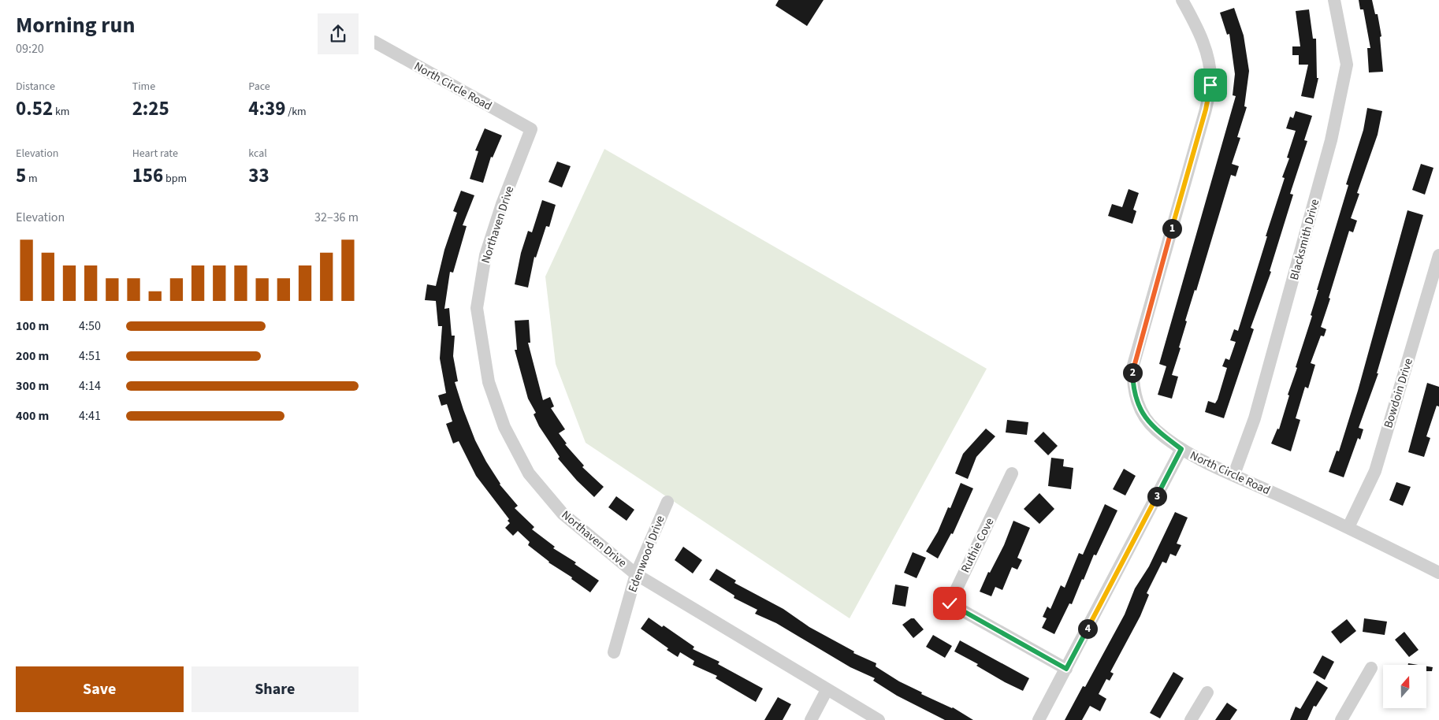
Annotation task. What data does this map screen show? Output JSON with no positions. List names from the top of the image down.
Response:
{
  "streets": {
    "street": [
      "North Circle Road",
      "Northaven Drive",
      "Blacksmith Drive",
      "Bowdoin Drive",
      "Ruthie Cove",
      "Edenwood Drive"
    ]
  },
  "crossings": [
    ["North Circle Road", "Northaven Drive"],
    ["North Circle Road", "Blacksmith Drive"],
    ["North Circle Road", "Bowdoin Drive"],
    ["Northaven Drive", "Edenwood Drive"]
  ],
  "north": "top",
  "page": {
    "heading": ["Morning run", "09:20"],
    "stats": [
      ["Distance", "0.52 km"],
      ["Time", "2:25"],
      ["Pace", "4:39 /km"],
      ["Elevation", "5 m"],
      ["Heart rate", "156 bpm"],
      ["kcal", "33"]
    ],
    "chart": ["Elevation", "32–36 m"],
    "pins": [
      "1",
      "2",
      "3",
      "4"
    ],
    "list": [
      {
        "name": "100 m",
        "note": "4:50"
      },
      {
        "name": "200 m",
        "note": "4:51"
      },
      {
        "name": "300 m",
        "note": "4:14"
      },
      {
        "name": "400 m",
        "note": "4:41"
      }
    ],
    "buttons": ["Save", "Share"]
  }
}
